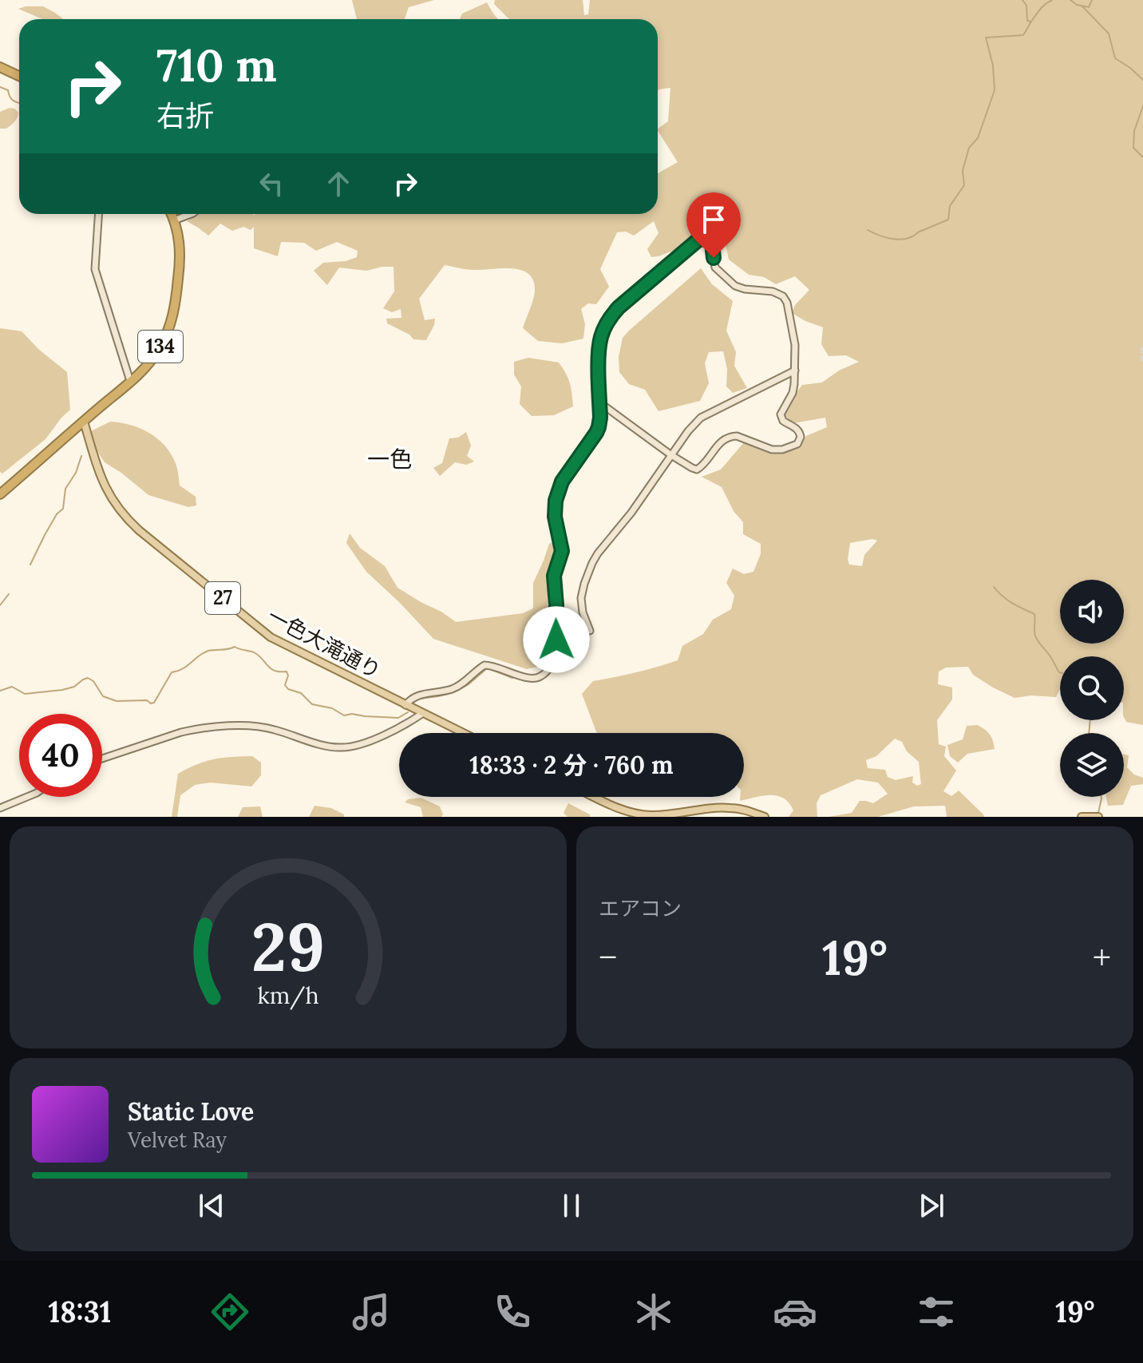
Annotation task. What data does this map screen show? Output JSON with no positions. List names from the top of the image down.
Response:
{
  "streets": {
    "highway": ["134"],
    "main road": ["27", "一色大滝通り"]
  },
  "crossings": [
    ["134", "一色大滝通り"]
  ],
  "districts": ["一色"],
  "page": {
    "turn": ["710 m", "右折"],
    "limit": "40",
    "trip": "18:33 · 2 分 · 760 m",
    "tile": "エアコン",
    "heat": ["−", "19°", "+"],
    "song": ["Static Love", "Velvet Ray"],
    "tabs": ["18:31", "19°"],
    "gauge": ["29", "km/h"]
  }
}
